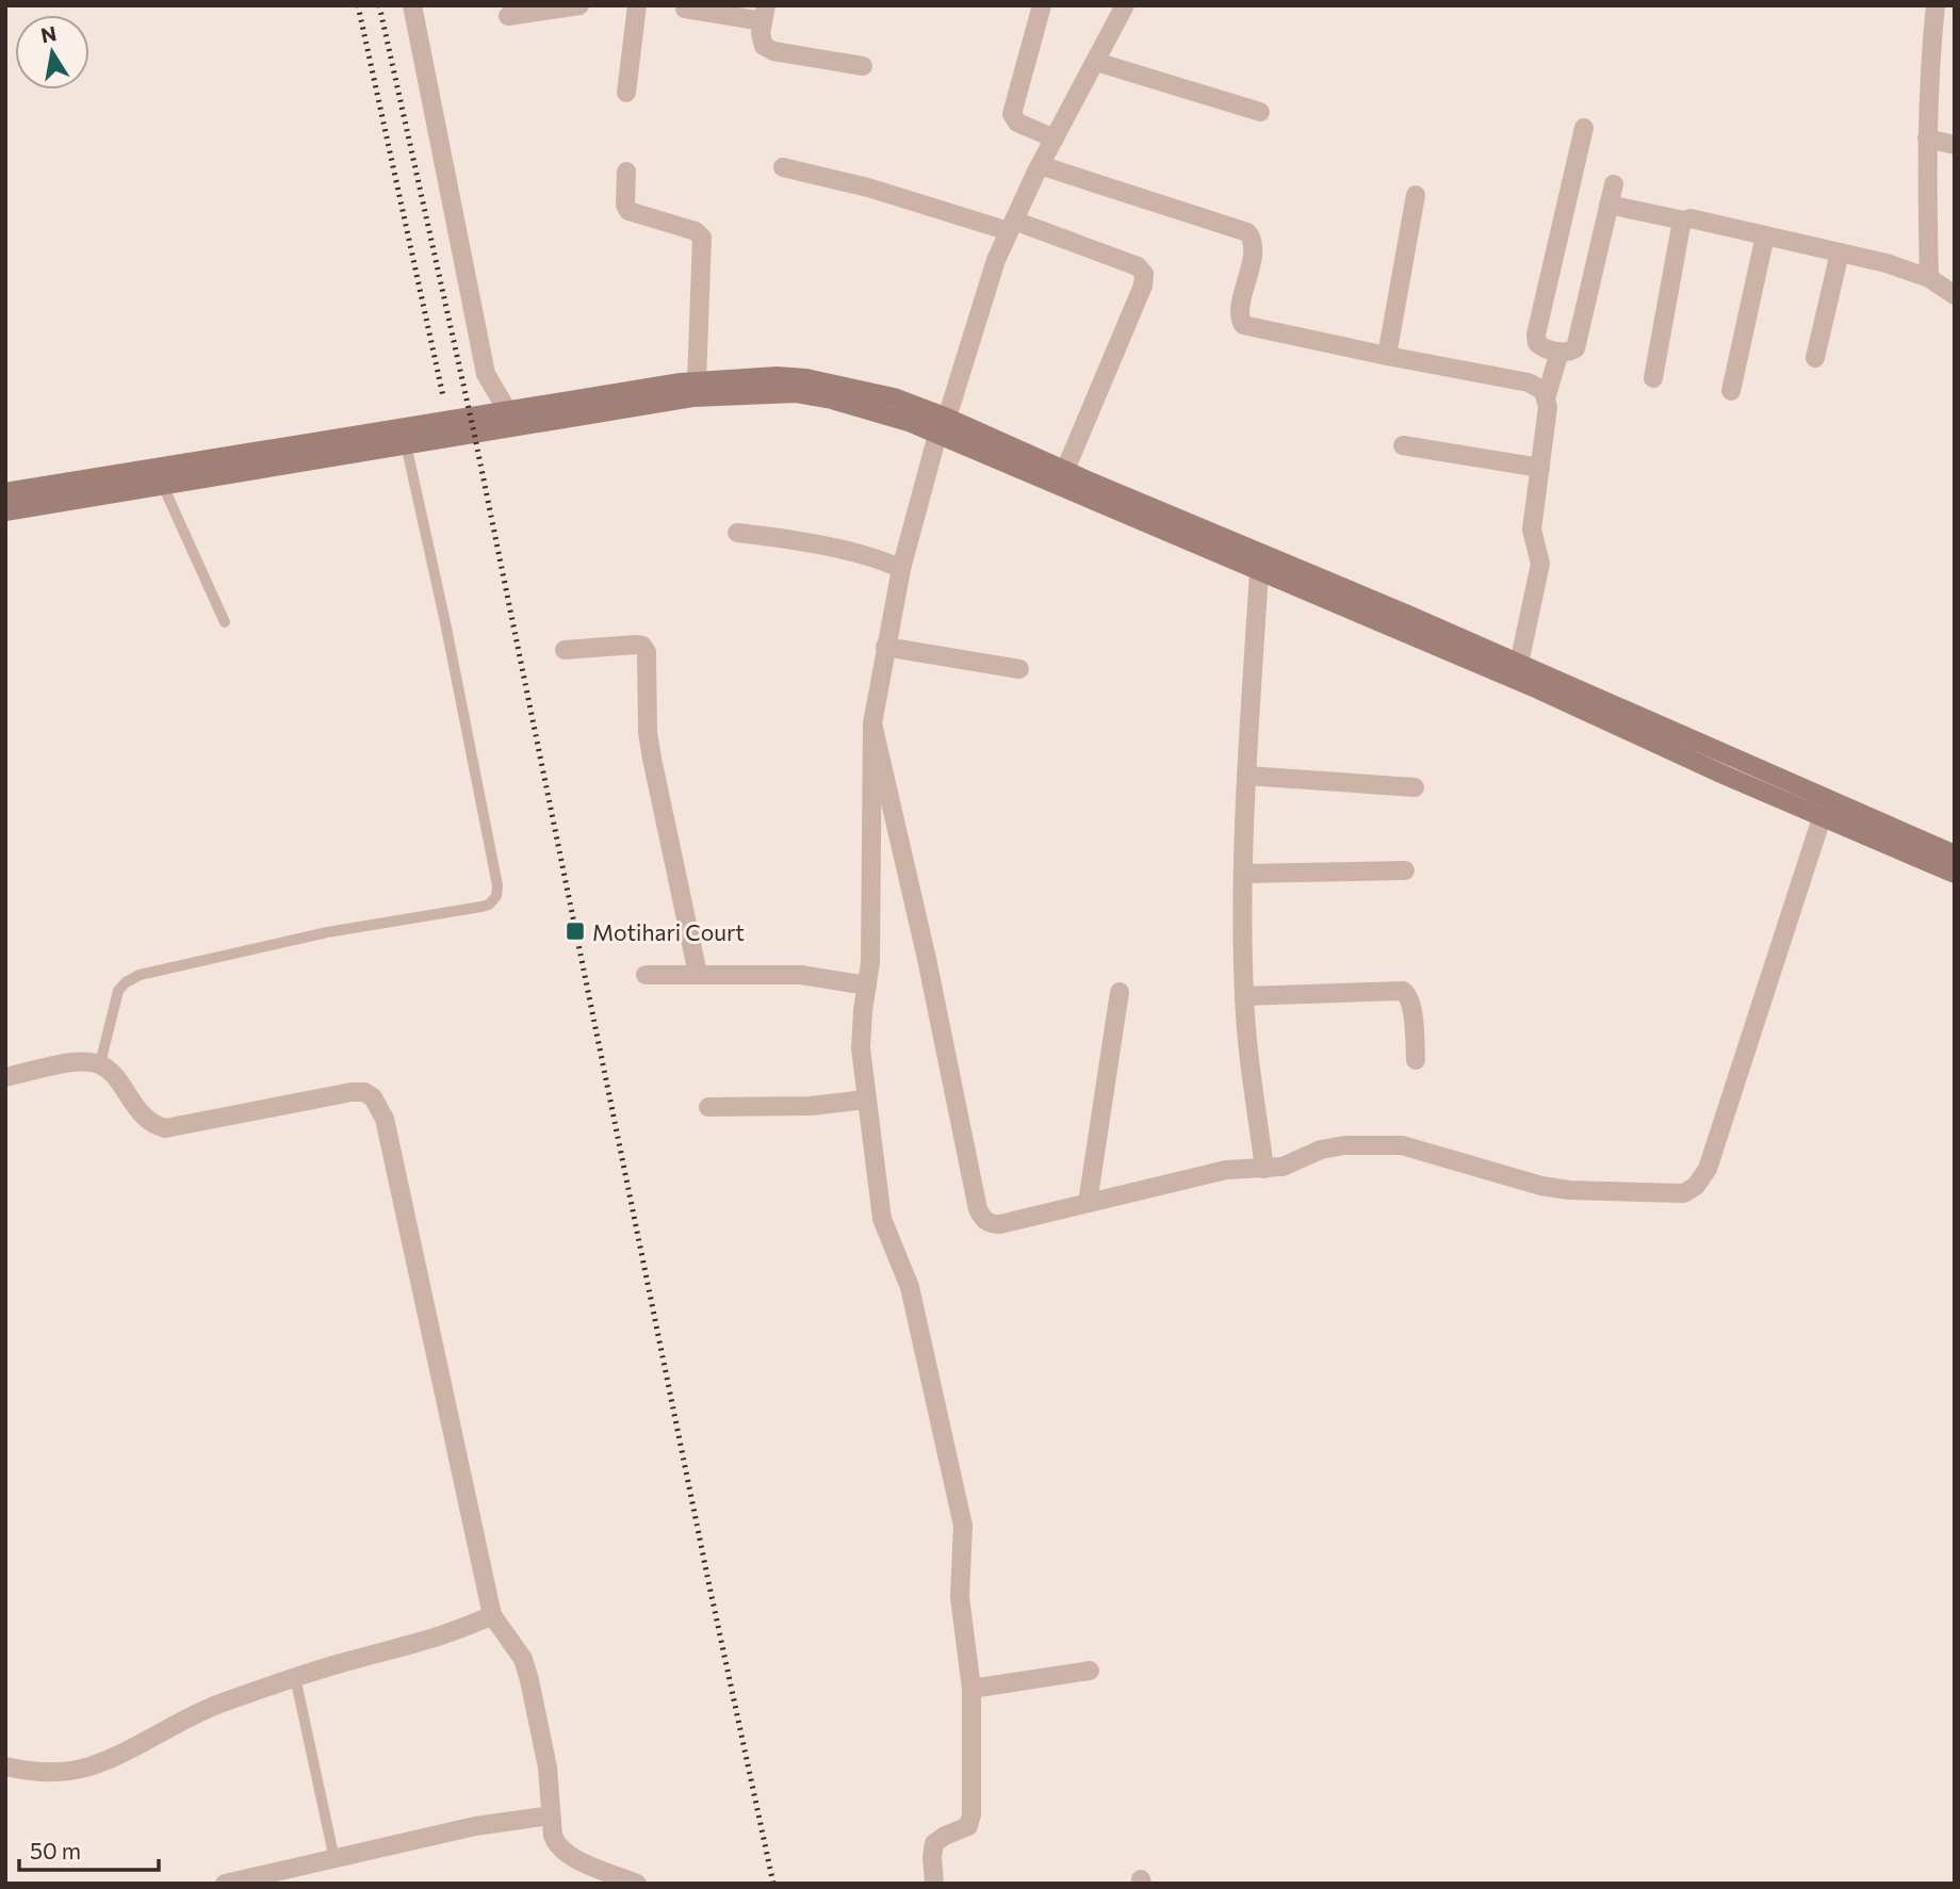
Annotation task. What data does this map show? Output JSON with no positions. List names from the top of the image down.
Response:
{
  "places": {
    "transit": ["Motihari Court"]
  },
  "scale_bar": "50 m",
  "north": "top"
}
